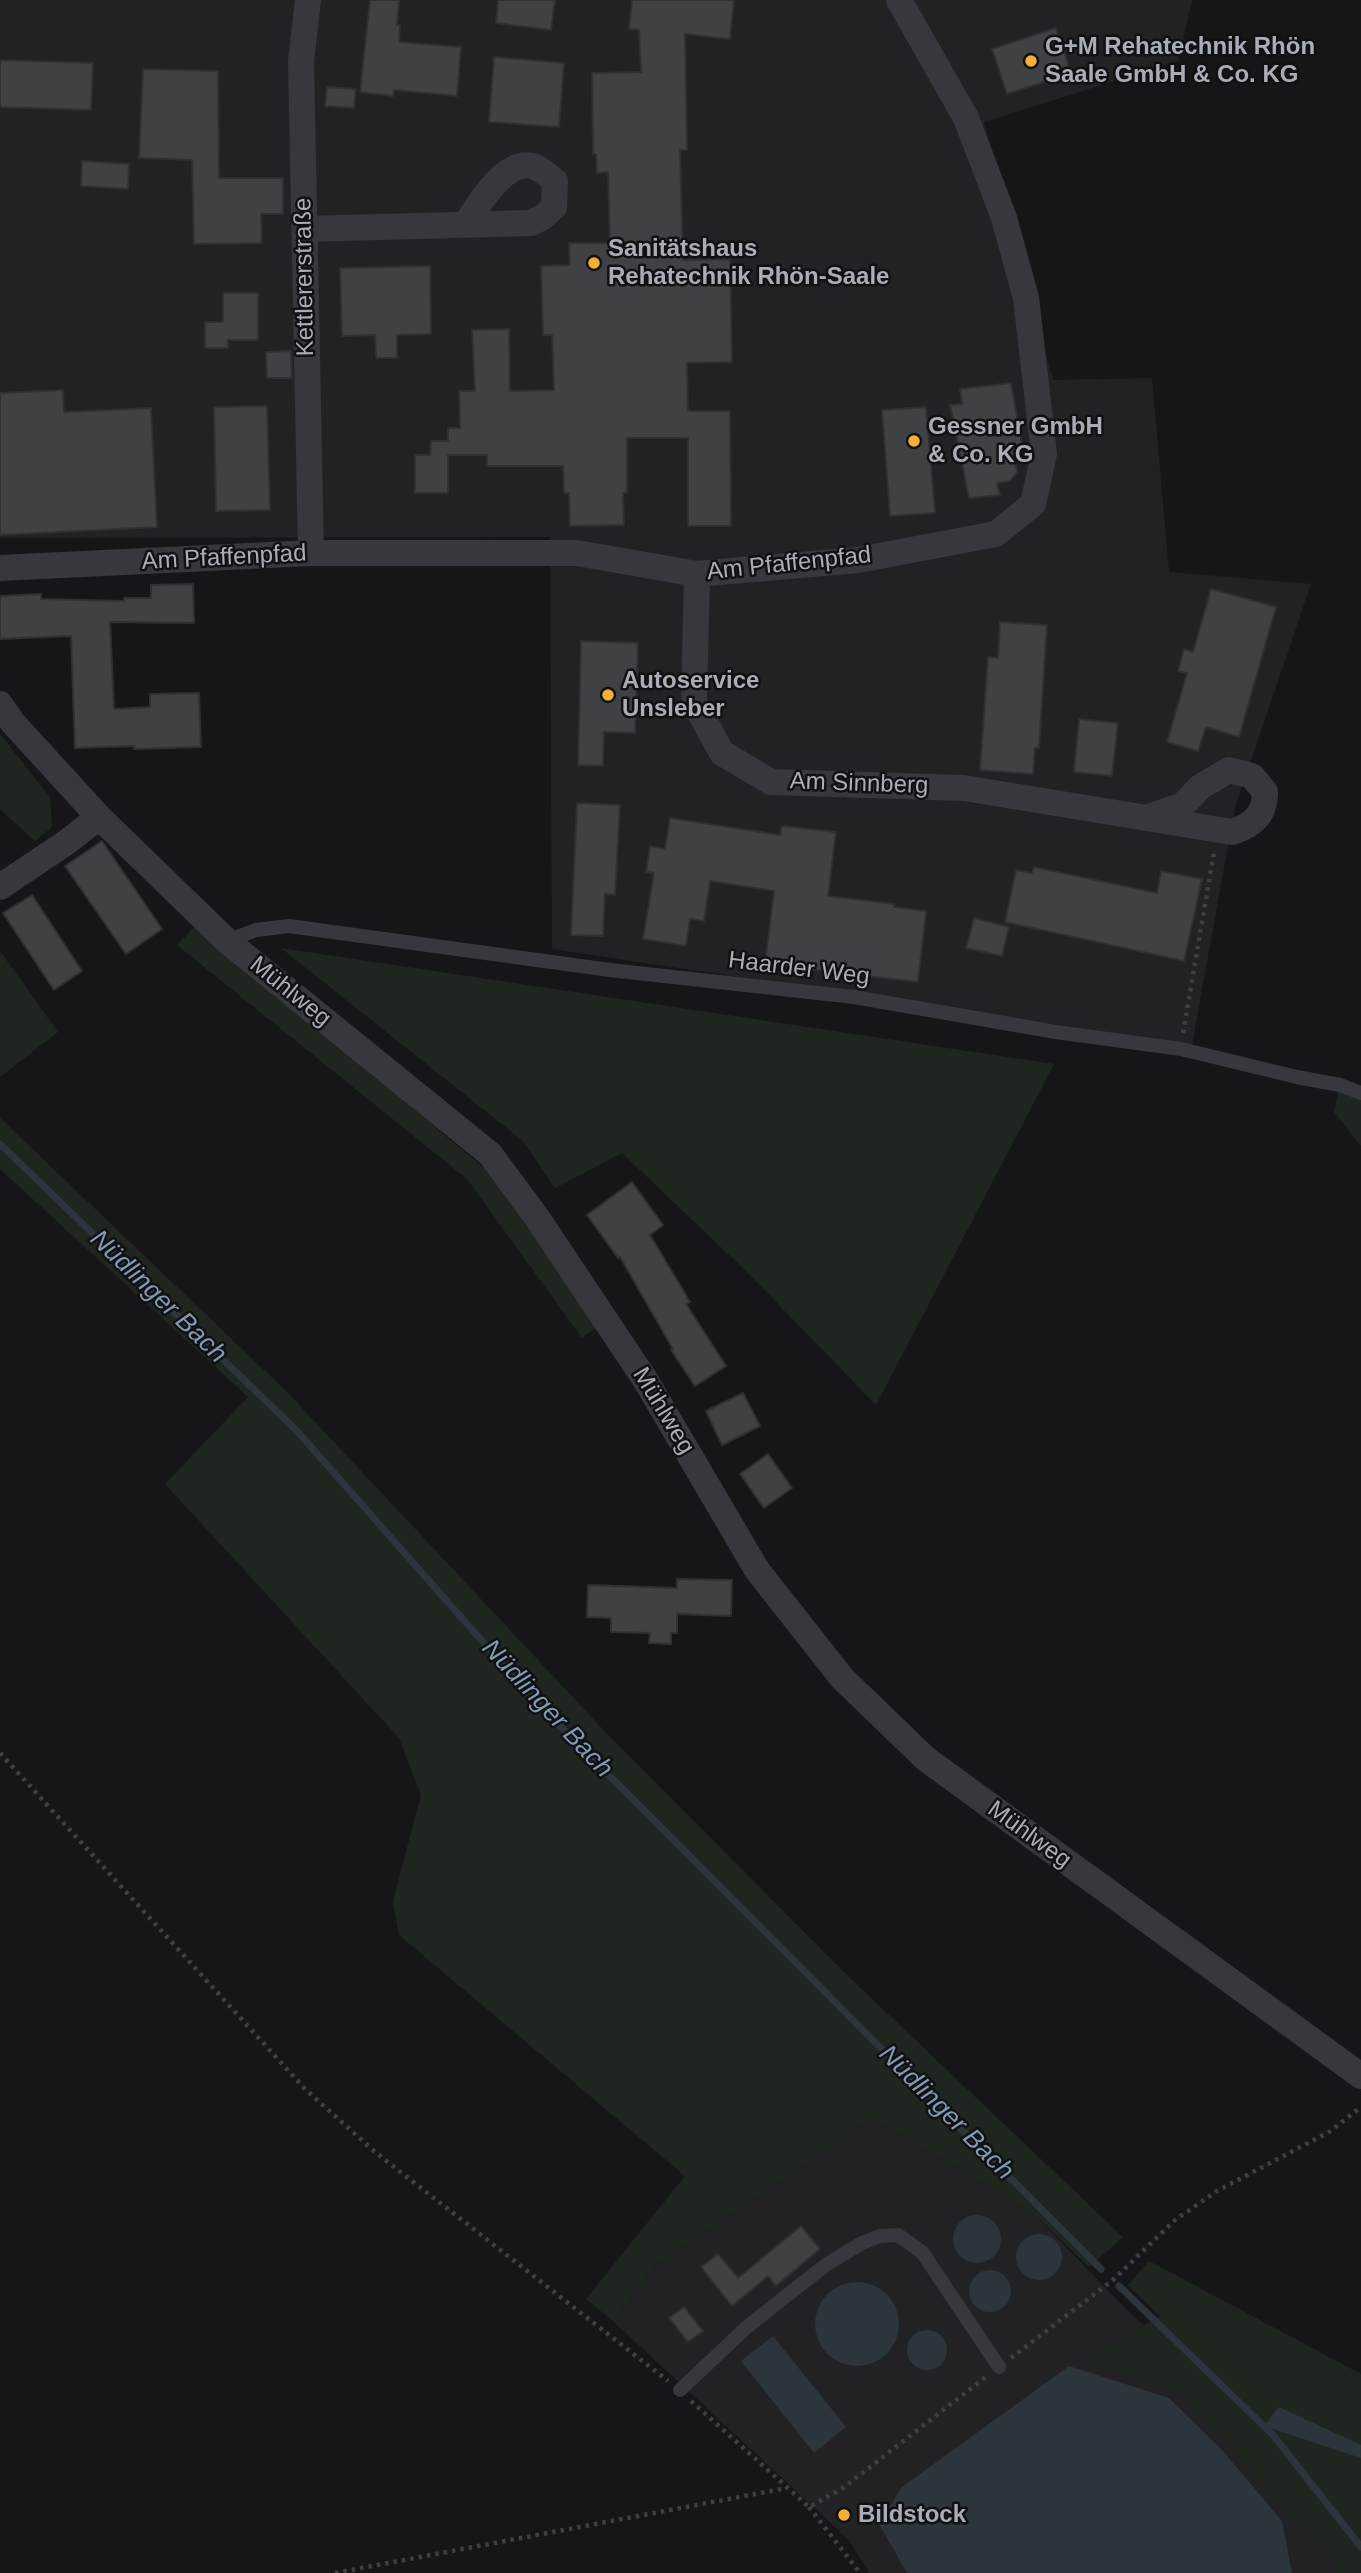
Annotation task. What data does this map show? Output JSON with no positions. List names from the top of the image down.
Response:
{
  "streets": {
    "street": [
      "Kettlererstraße",
      "Am Pfaffenpfad",
      "Am Sinnberg",
      "Mühlweg"
    ],
    "lane": ["Haarder Weg"]
  },
  "crossings": [
    ["Kettlererstraße", "Am Pfaffenpfad"],
    ["Am Pfaffenpfad", "Am Sinnberg"],
    ["Haarder Weg", "Mühlweg"]
  ],
  "water": ["Nüdlinger Bach"],
  "places": [
    "G+M Rehatechnik Rhön Saale GmbH & Co. KG",
    "Sanitätshaus Rehatechnik Rhön-Saale",
    "Gessner GmbH & Co. KG",
    "Autoservice Unsleber",
    "Bildstock"
  ]
}
